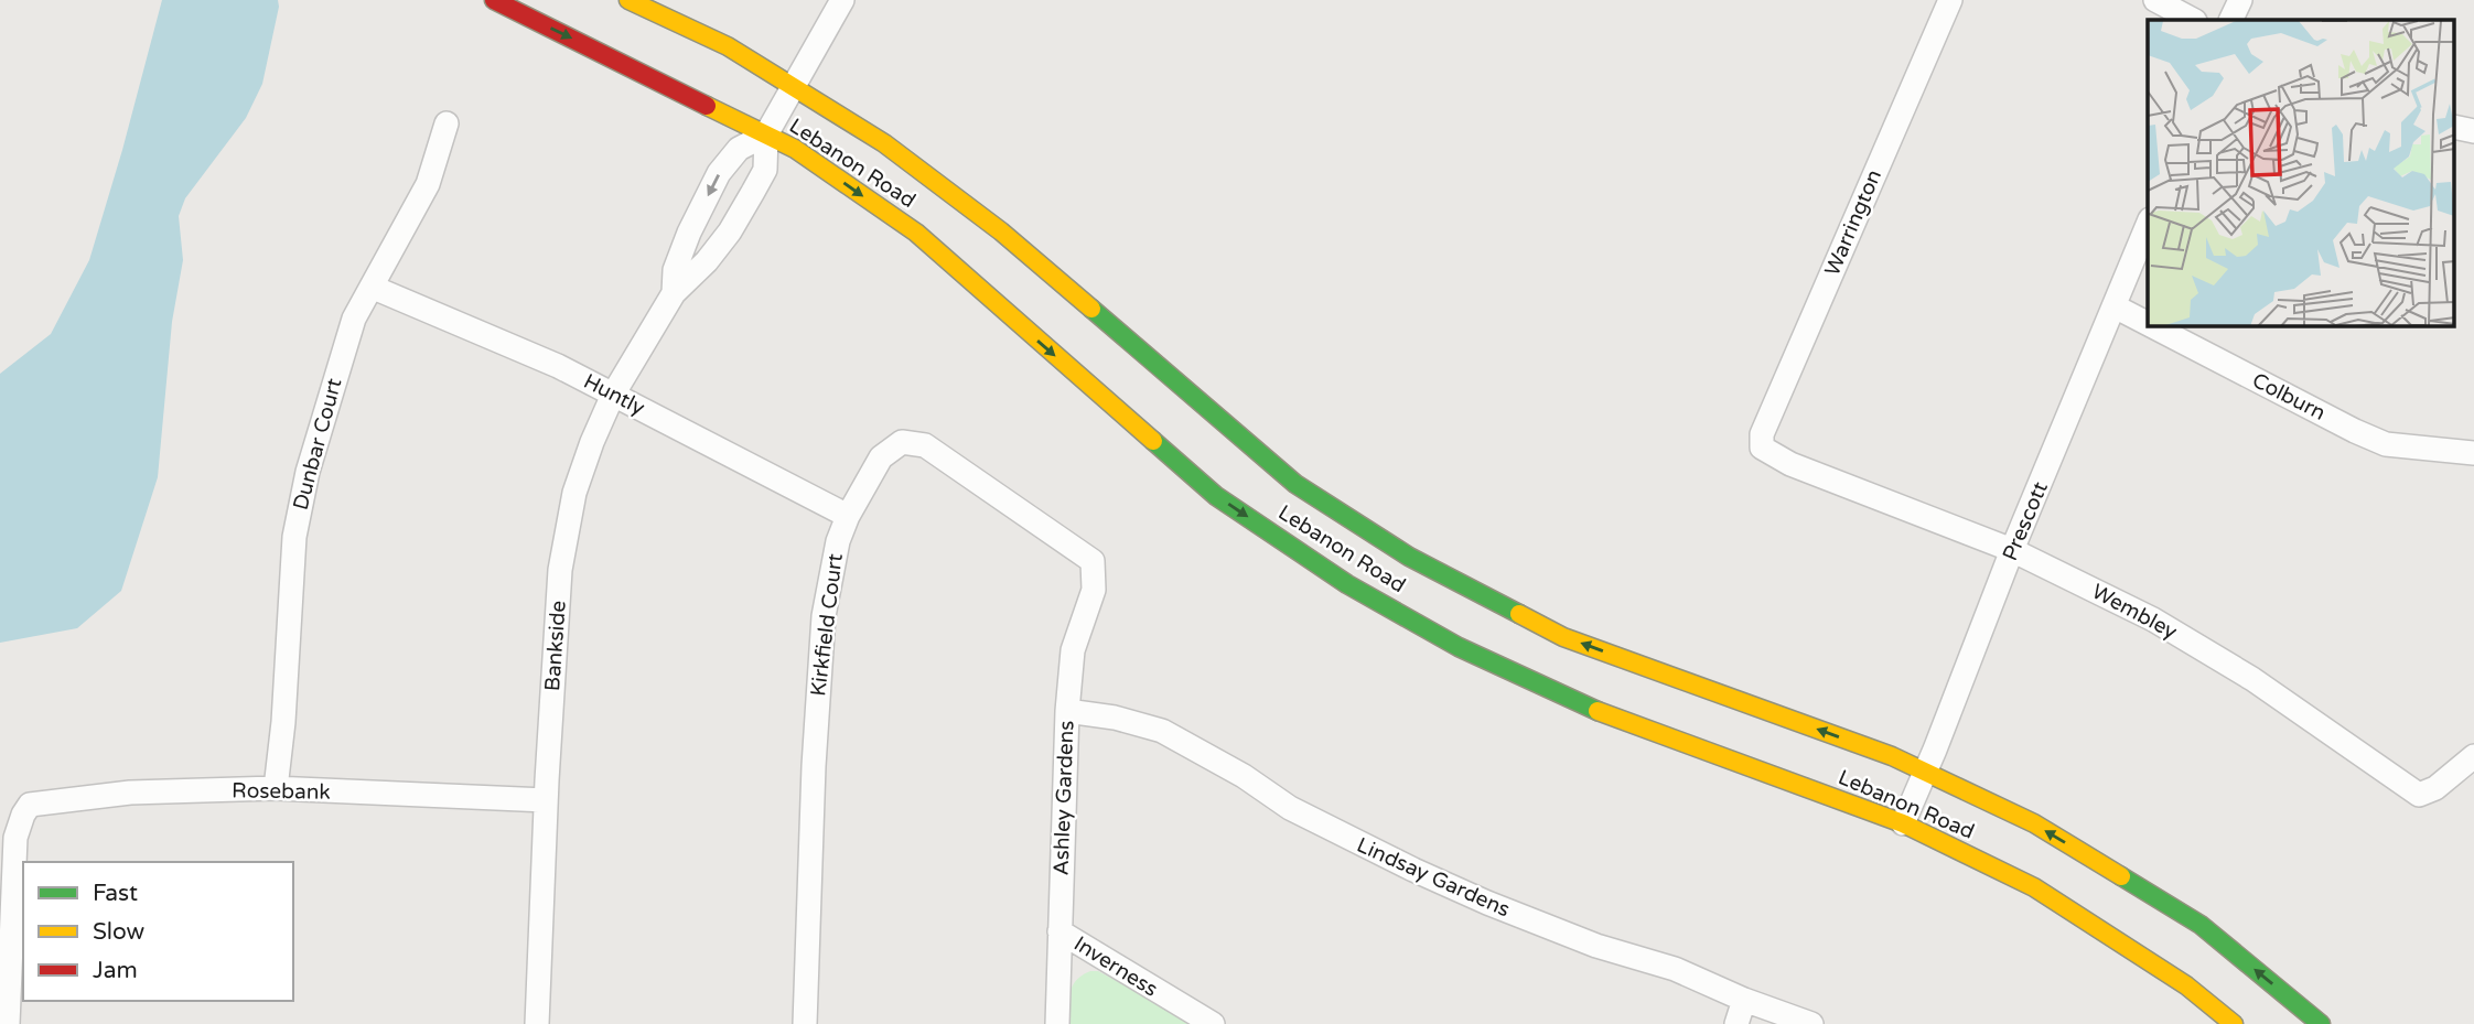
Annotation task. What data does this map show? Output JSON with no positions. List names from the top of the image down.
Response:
{
  "streets": {
    "main road": ["Lebanon Road"],
    "street": [
      "Warrington",
      "Huntly",
      "Colburn",
      "Dunbar Court",
      "Prescott",
      "Wembley",
      "Kirkfield Court",
      "Bankside",
      "Rosebank",
      "Ashley Gardens",
      "Lindsay Gardens",
      "Inverness"
    ]
  },
  "crossings": [
    ["Lebanon Road", "Prescott"],
    ["Lebanon Road", "Bankside"],
    ["Warrington", "Wembley"],
    ["Huntly", "Dunbar Court"],
    ["Huntly", "Kirkfield Court"],
    ["Huntly", "Bankside"],
    ["Colburn", "Prescott"],
    ["Dunbar Court", "Rosebank"],
    ["Prescott", "Wembley"],
    ["Kirkfield Court", "Ashley Gardens"],
    ["Bankside", "Rosebank"],
    ["Ashley Gardens", "Lindsay Gardens"],
    ["Ashley Gardens", "Inverness"]
  ],
  "legend": ["Fast", "Slow", "Jam"]
}
